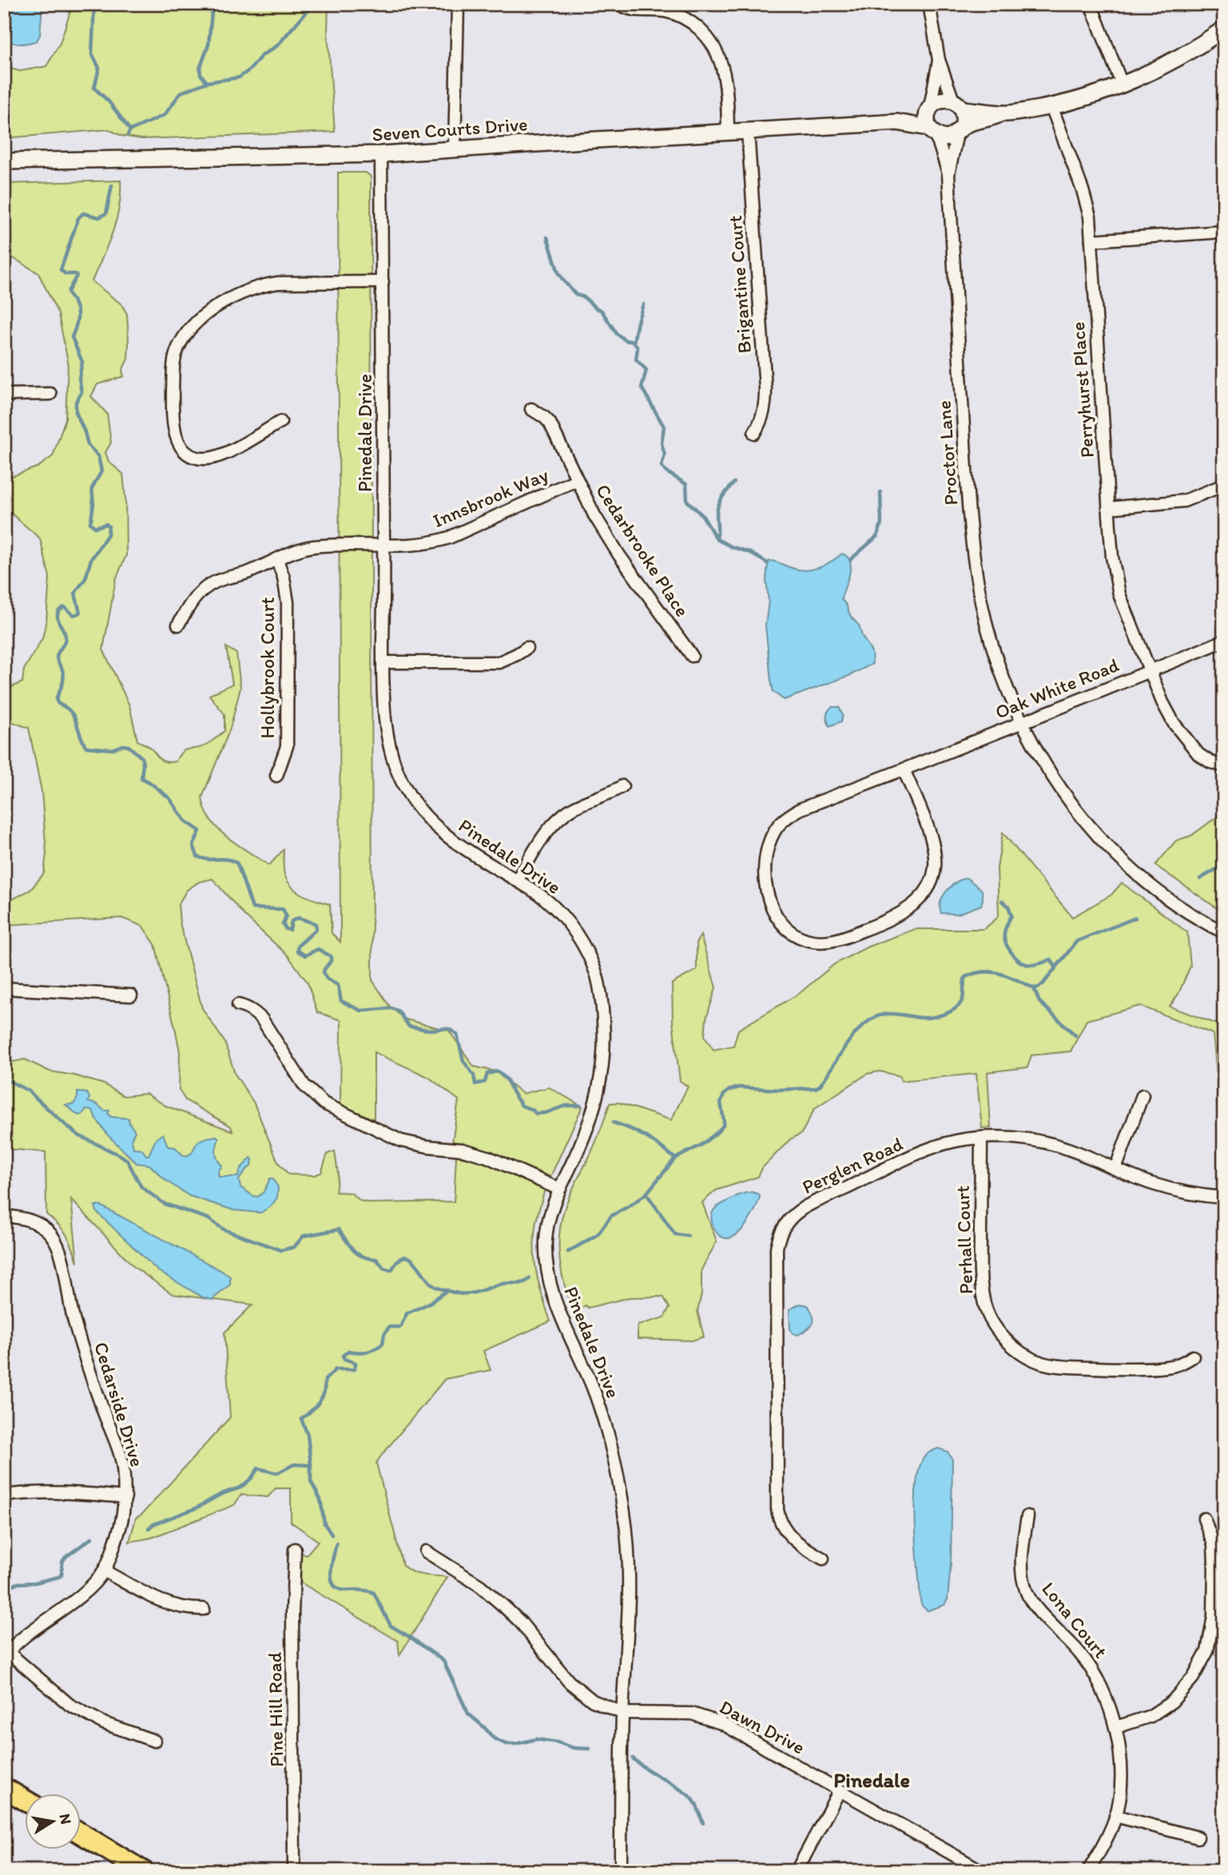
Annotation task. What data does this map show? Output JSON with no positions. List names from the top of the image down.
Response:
{
  "streets": {
    "street": [
      "Seven Courts Drive",
      "Brigantine Court",
      "Perryhurst Place",
      "Pinedale Drive",
      "Proctor Lane",
      "Innsbrook Way",
      "Cedarbrooke Place",
      "Hollybrook Court",
      "Oak White Road",
      "Perglen Road",
      "Perhall Court",
      "Cedarside Drive",
      "Lona Court",
      "Pine Hill Road",
      "Dawn Drive"
    ]
  },
  "crossings": [
    ["Seven Courts Drive", "Brigantine Court"],
    ["Seven Courts Drive", "Pinedale Drive"],
    ["Seven Courts Drive", "Proctor Lane"],
    ["Perryhurst Place", "Oak White Road"],
    ["Pinedale Drive", "Innsbrook Way"],
    ["Pinedale Drive", "Dawn Drive"],
    ["Proctor Lane", "Oak White Road"],
    ["Innsbrook Way", "Cedarbrooke Place"],
    ["Innsbrook Way", "Hollybrook Court"],
    ["Perglen Road", "Perhall Court"]
  ],
  "districts": ["Pinedale"],
  "north": "right"
}
